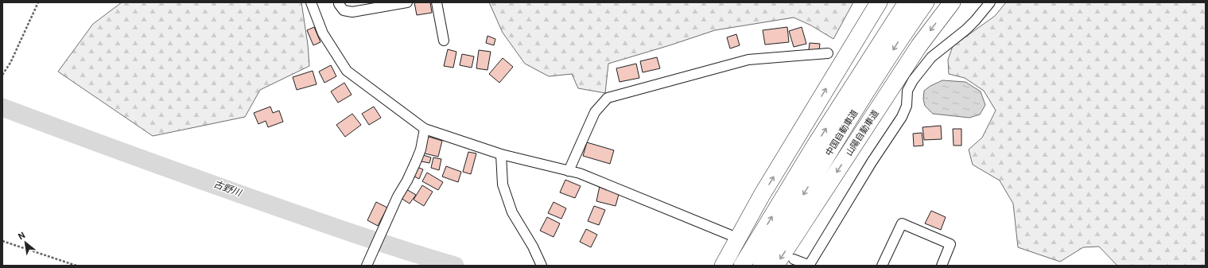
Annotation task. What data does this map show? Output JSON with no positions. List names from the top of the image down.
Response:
{
  "streets": {
    "highway": ["中国自動車道", "山陽自動車道"]
  },
  "water": ["古野川"],
  "north": "top left"
}
